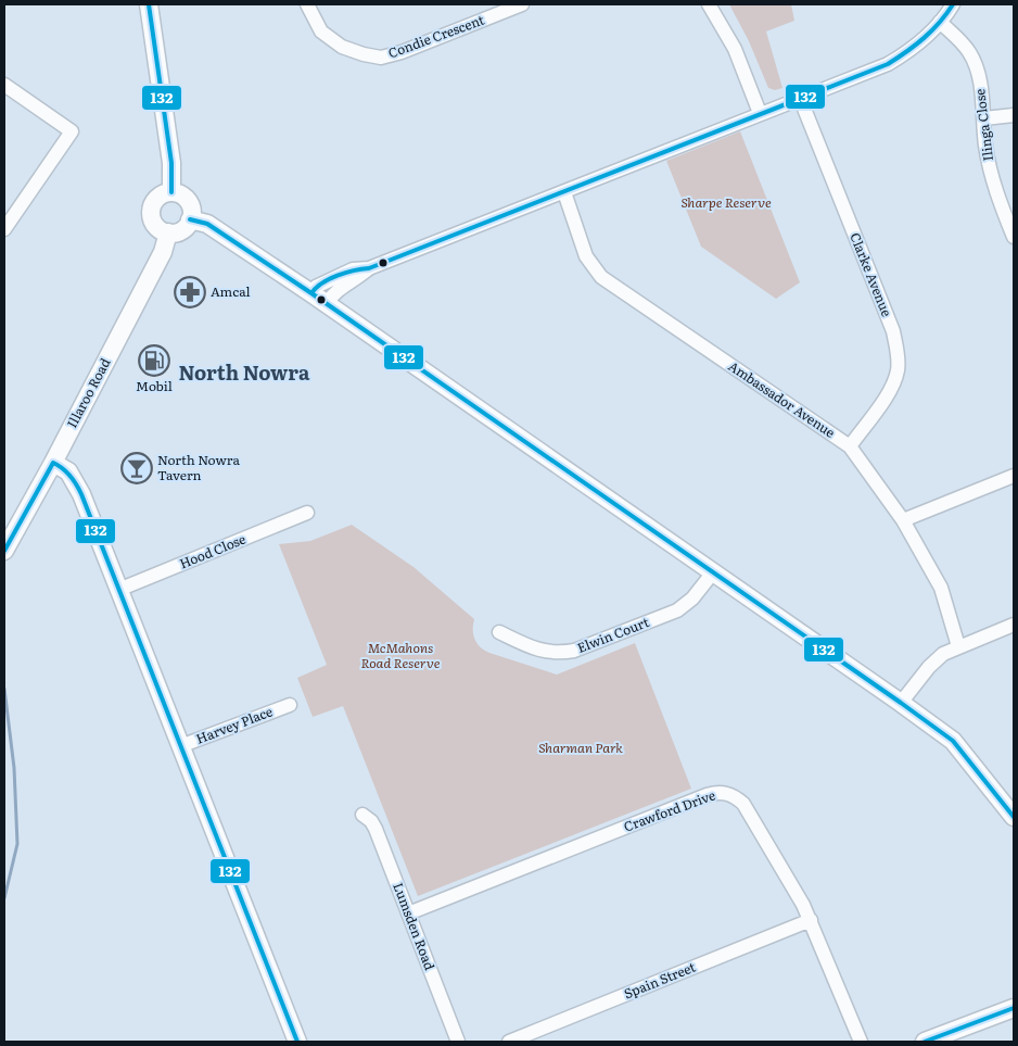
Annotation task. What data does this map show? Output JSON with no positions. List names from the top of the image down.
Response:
{
  "streets": {
    "main road": ["Illaroo Road"],
    "street": [
      "Condie Crescent",
      "Ilinga Close",
      "Clarke Avenue",
      "Ambassador Avenue",
      "Hood Close",
      "Elwin Court",
      "Harvey Place",
      "Crawford Drive",
      "Lumsden Road",
      "Spain Street"
    ]
  },
  "crossings": [
    ["Clarke Avenue", "Ambassador Avenue"],
    ["Crawford Drive", "Lumsden Road"],
    ["Crawford Drive", "Spain Street"]
  ],
  "districts": ["North Nowra"],
  "parks": ["Sharpe Reserve", "McMahons Road Reserve", "Sharman Park"],
  "places": {
    "pharmacy": ["Amcal"],
    "fuel station": ["Mobil"],
    "bar": ["North Nowra Tavern"]
  },
  "lines": ["transit line 132"]
}
